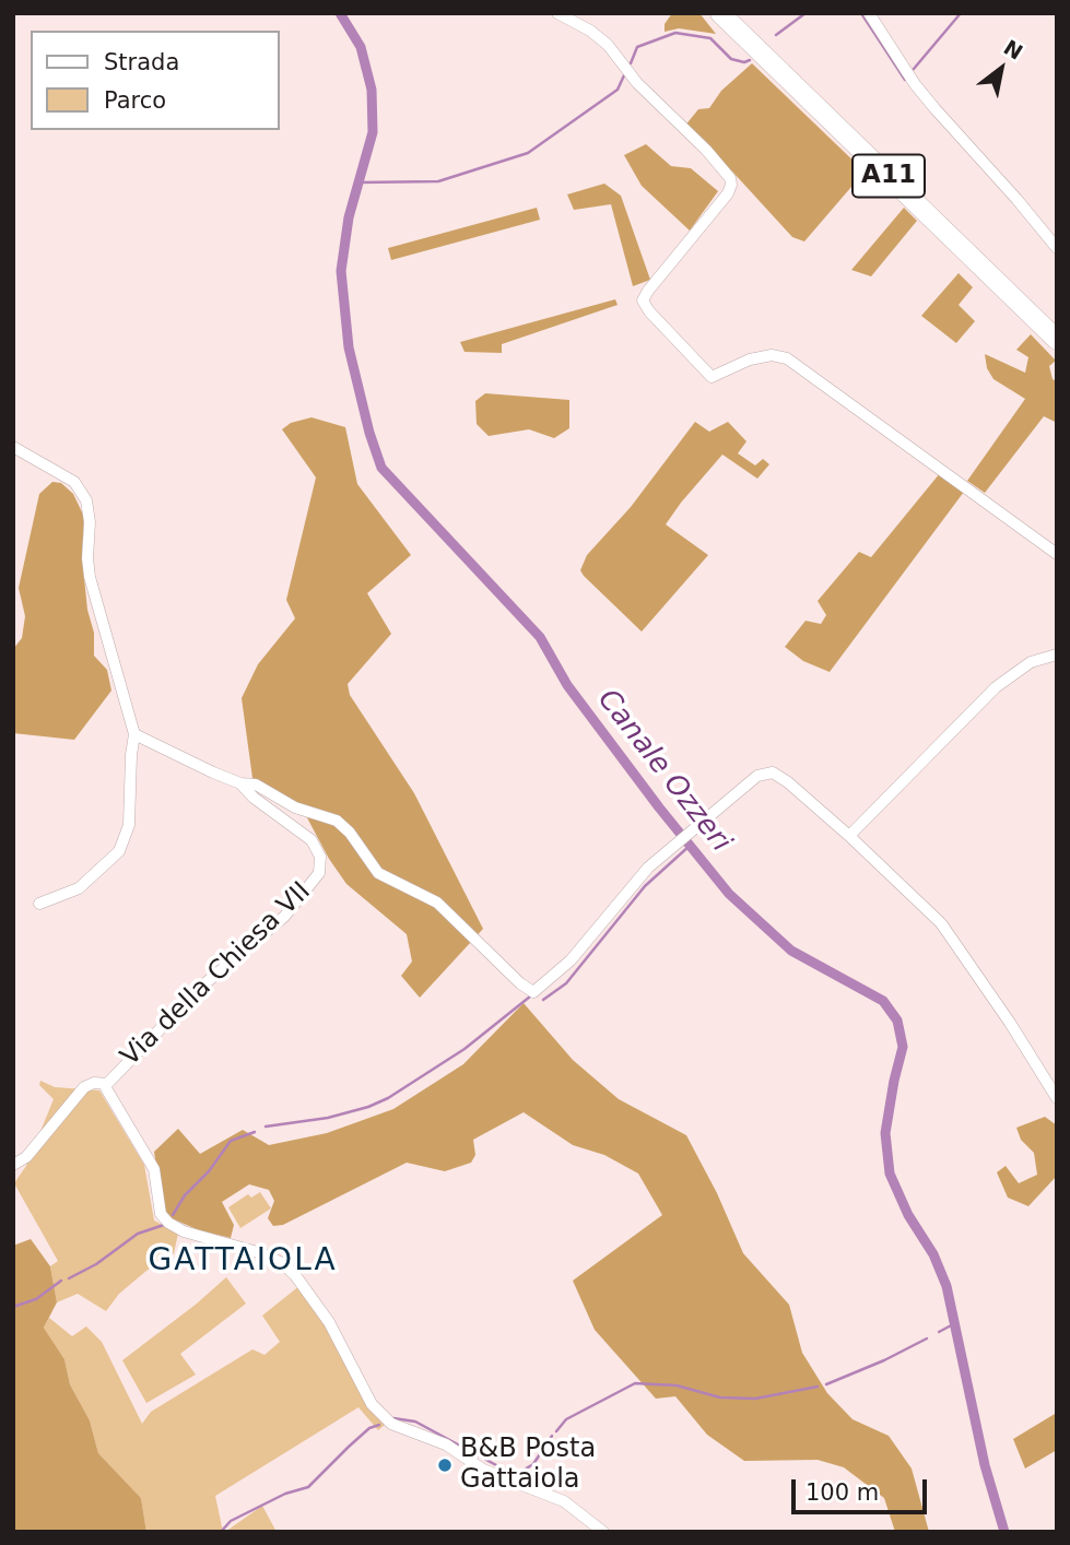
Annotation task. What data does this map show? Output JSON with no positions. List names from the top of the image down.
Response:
{
  "streets": {
    "highway": ["A11"],
    "street": ["Via della Chiesa VII"]
  },
  "districts": ["GATTAIOLA"],
  "water": ["Canale Ozzeri"],
  "places": ["B&B Posta Gattaiola"],
  "legend": ["Strada", "Parco"],
  "scale_bar": "100 m",
  "north": "top right"
}
